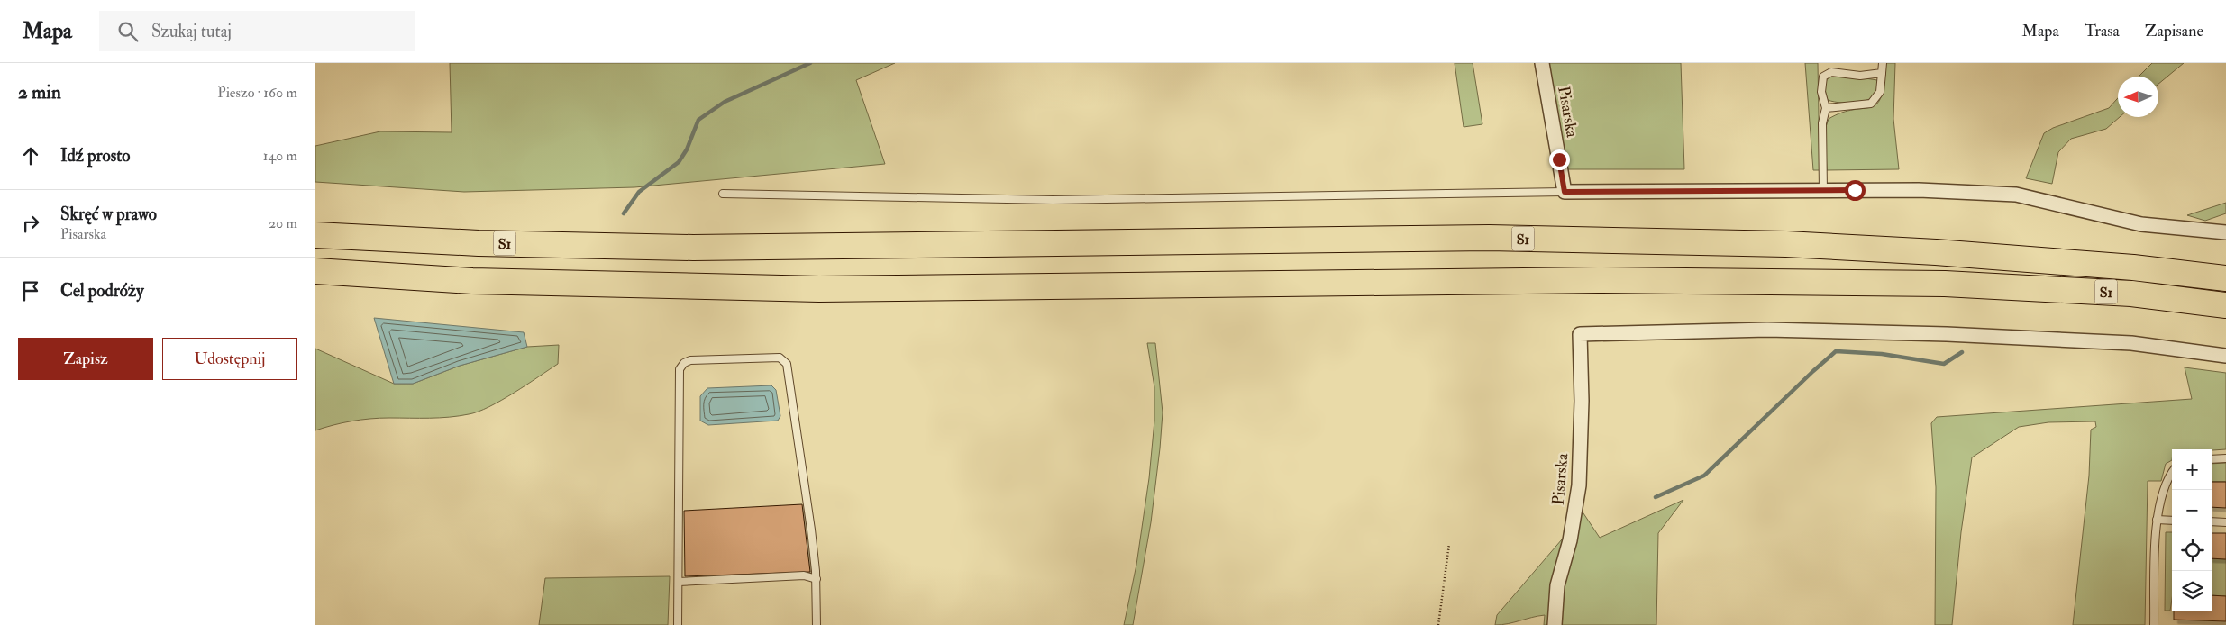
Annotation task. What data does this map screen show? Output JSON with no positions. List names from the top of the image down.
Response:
{
  "streets": {
    "highway": ["S1"],
    "street": ["Pisarska"]
  },
  "north": "left",
  "page": {
    "header": "Mapa",
    "search": "Szukaj tutaj",
    "nav": ["Mapa", "Trasa", "Zapisane"],
    "heading": ["2 min", "Pieszo · 160 m"],
    "list": [
      ["Idź prosto", "140 m"],
      ["Skręć w prawo", "Pisarska", "20 m"],
      "Cel podróży"
    ],
    "buttons": ["Zapisz", "Udostępnij"],
    "map_buttons": ["+", "−"]
  }
}
